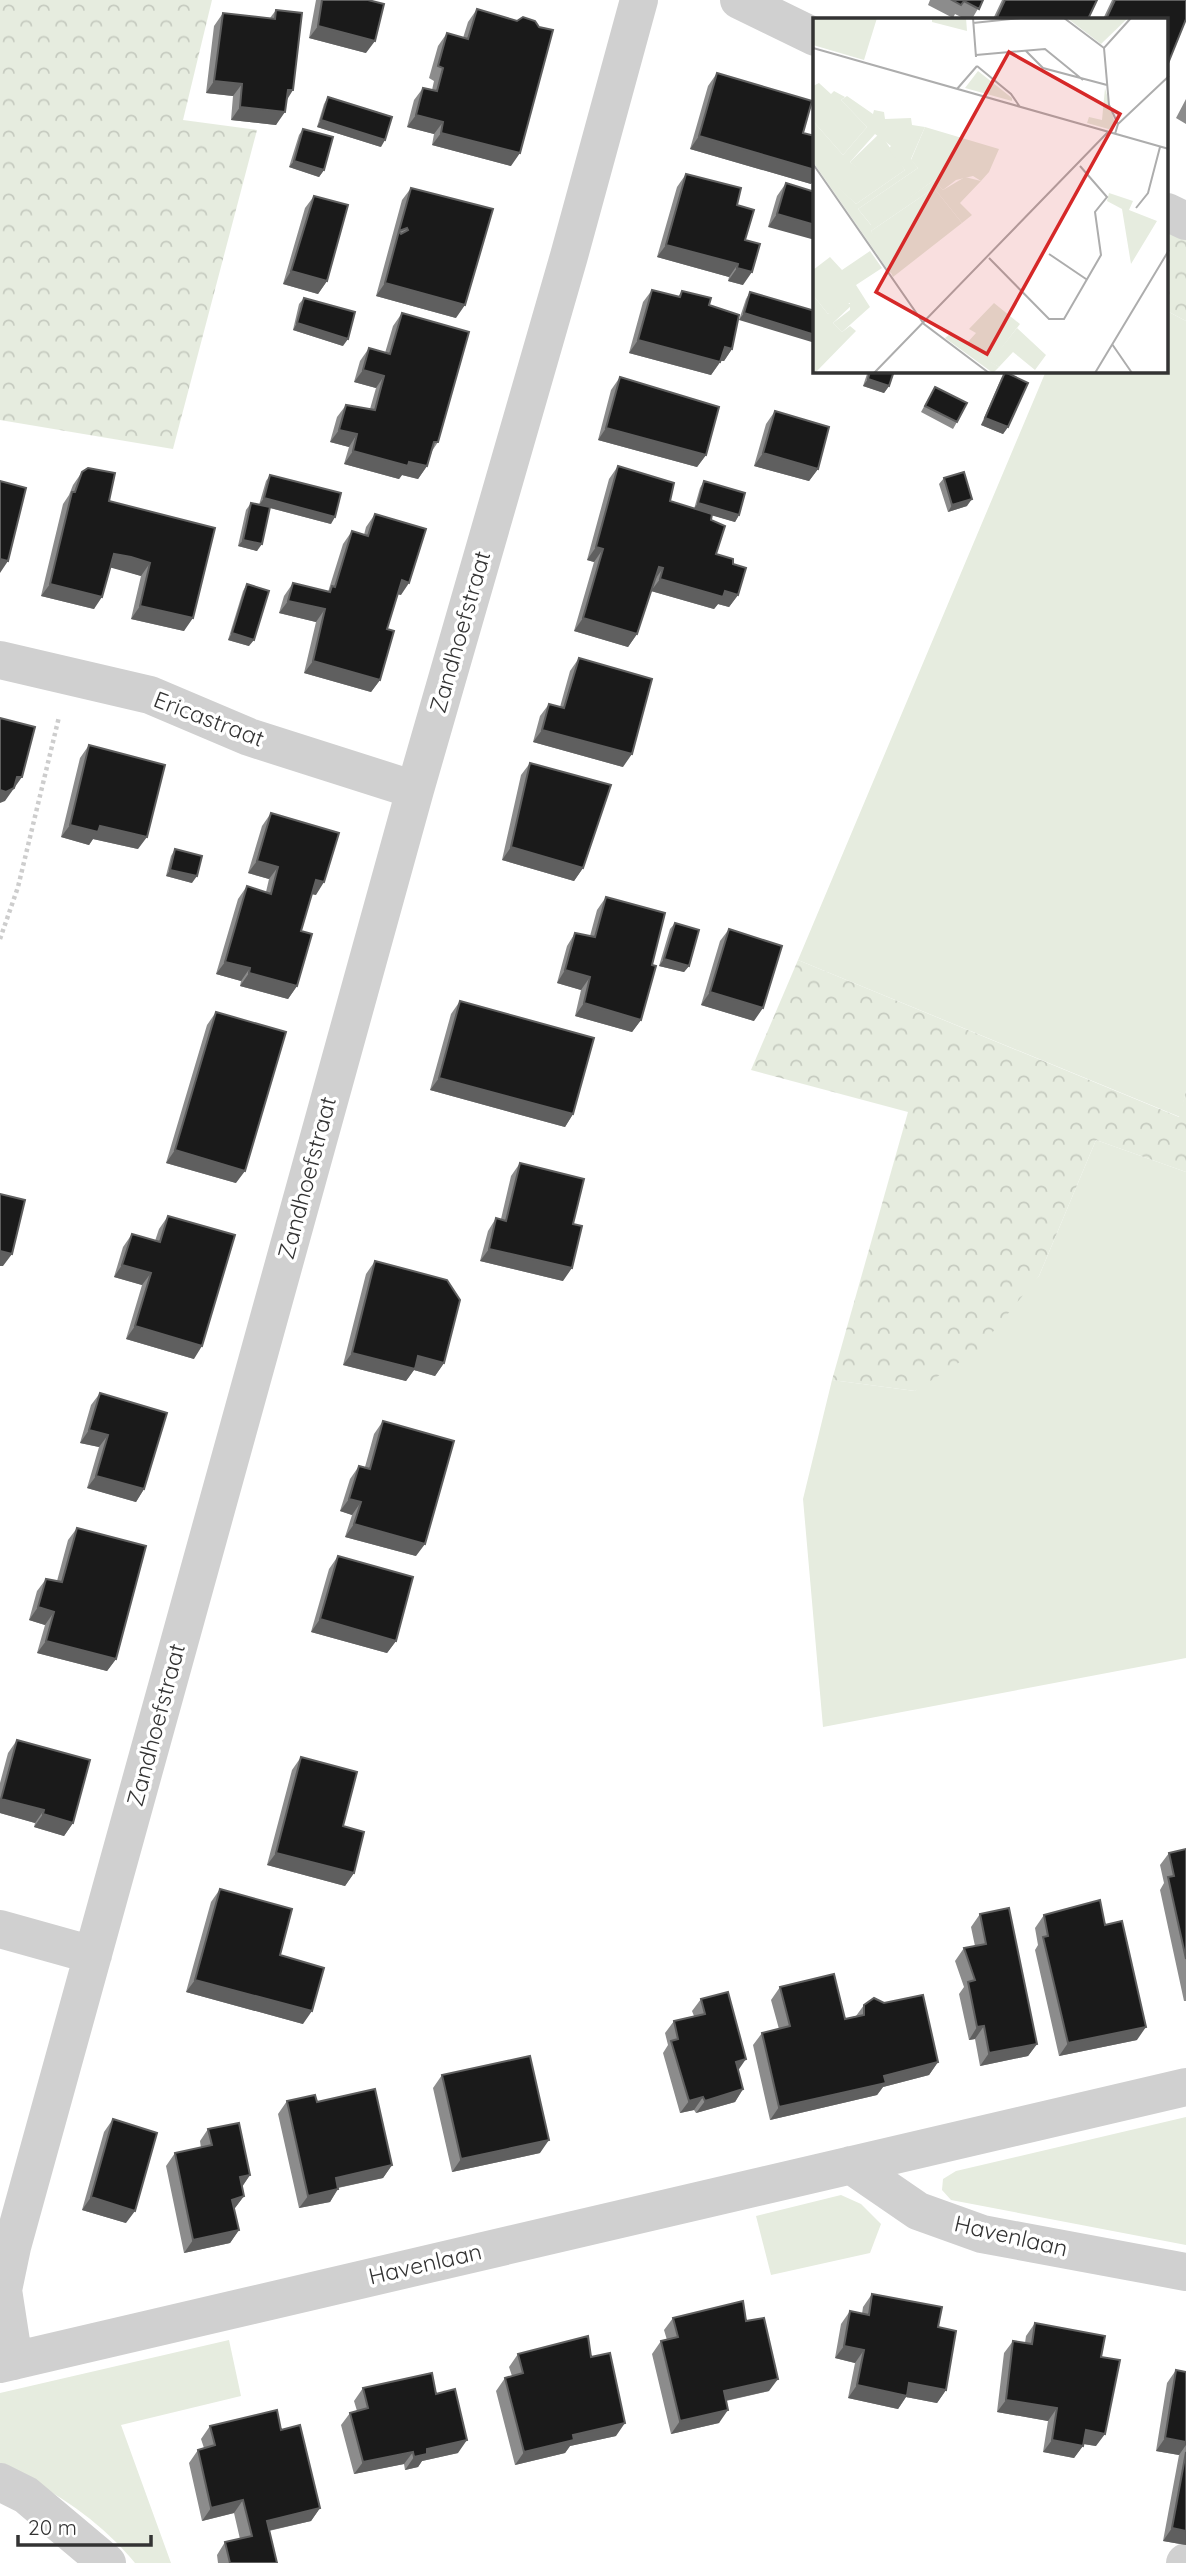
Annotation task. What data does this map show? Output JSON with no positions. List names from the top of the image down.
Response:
{
  "streets": {
    "street": ["Zandhoefstraat", "Ericastraat", "Havenlaan"]
  },
  "crossings": [
    ["Zandhoefstraat", "Ericastraat"],
    ["Zandhoefstraat", "Havenlaan"]
  ],
  "scale_bar": "20 m"
}
